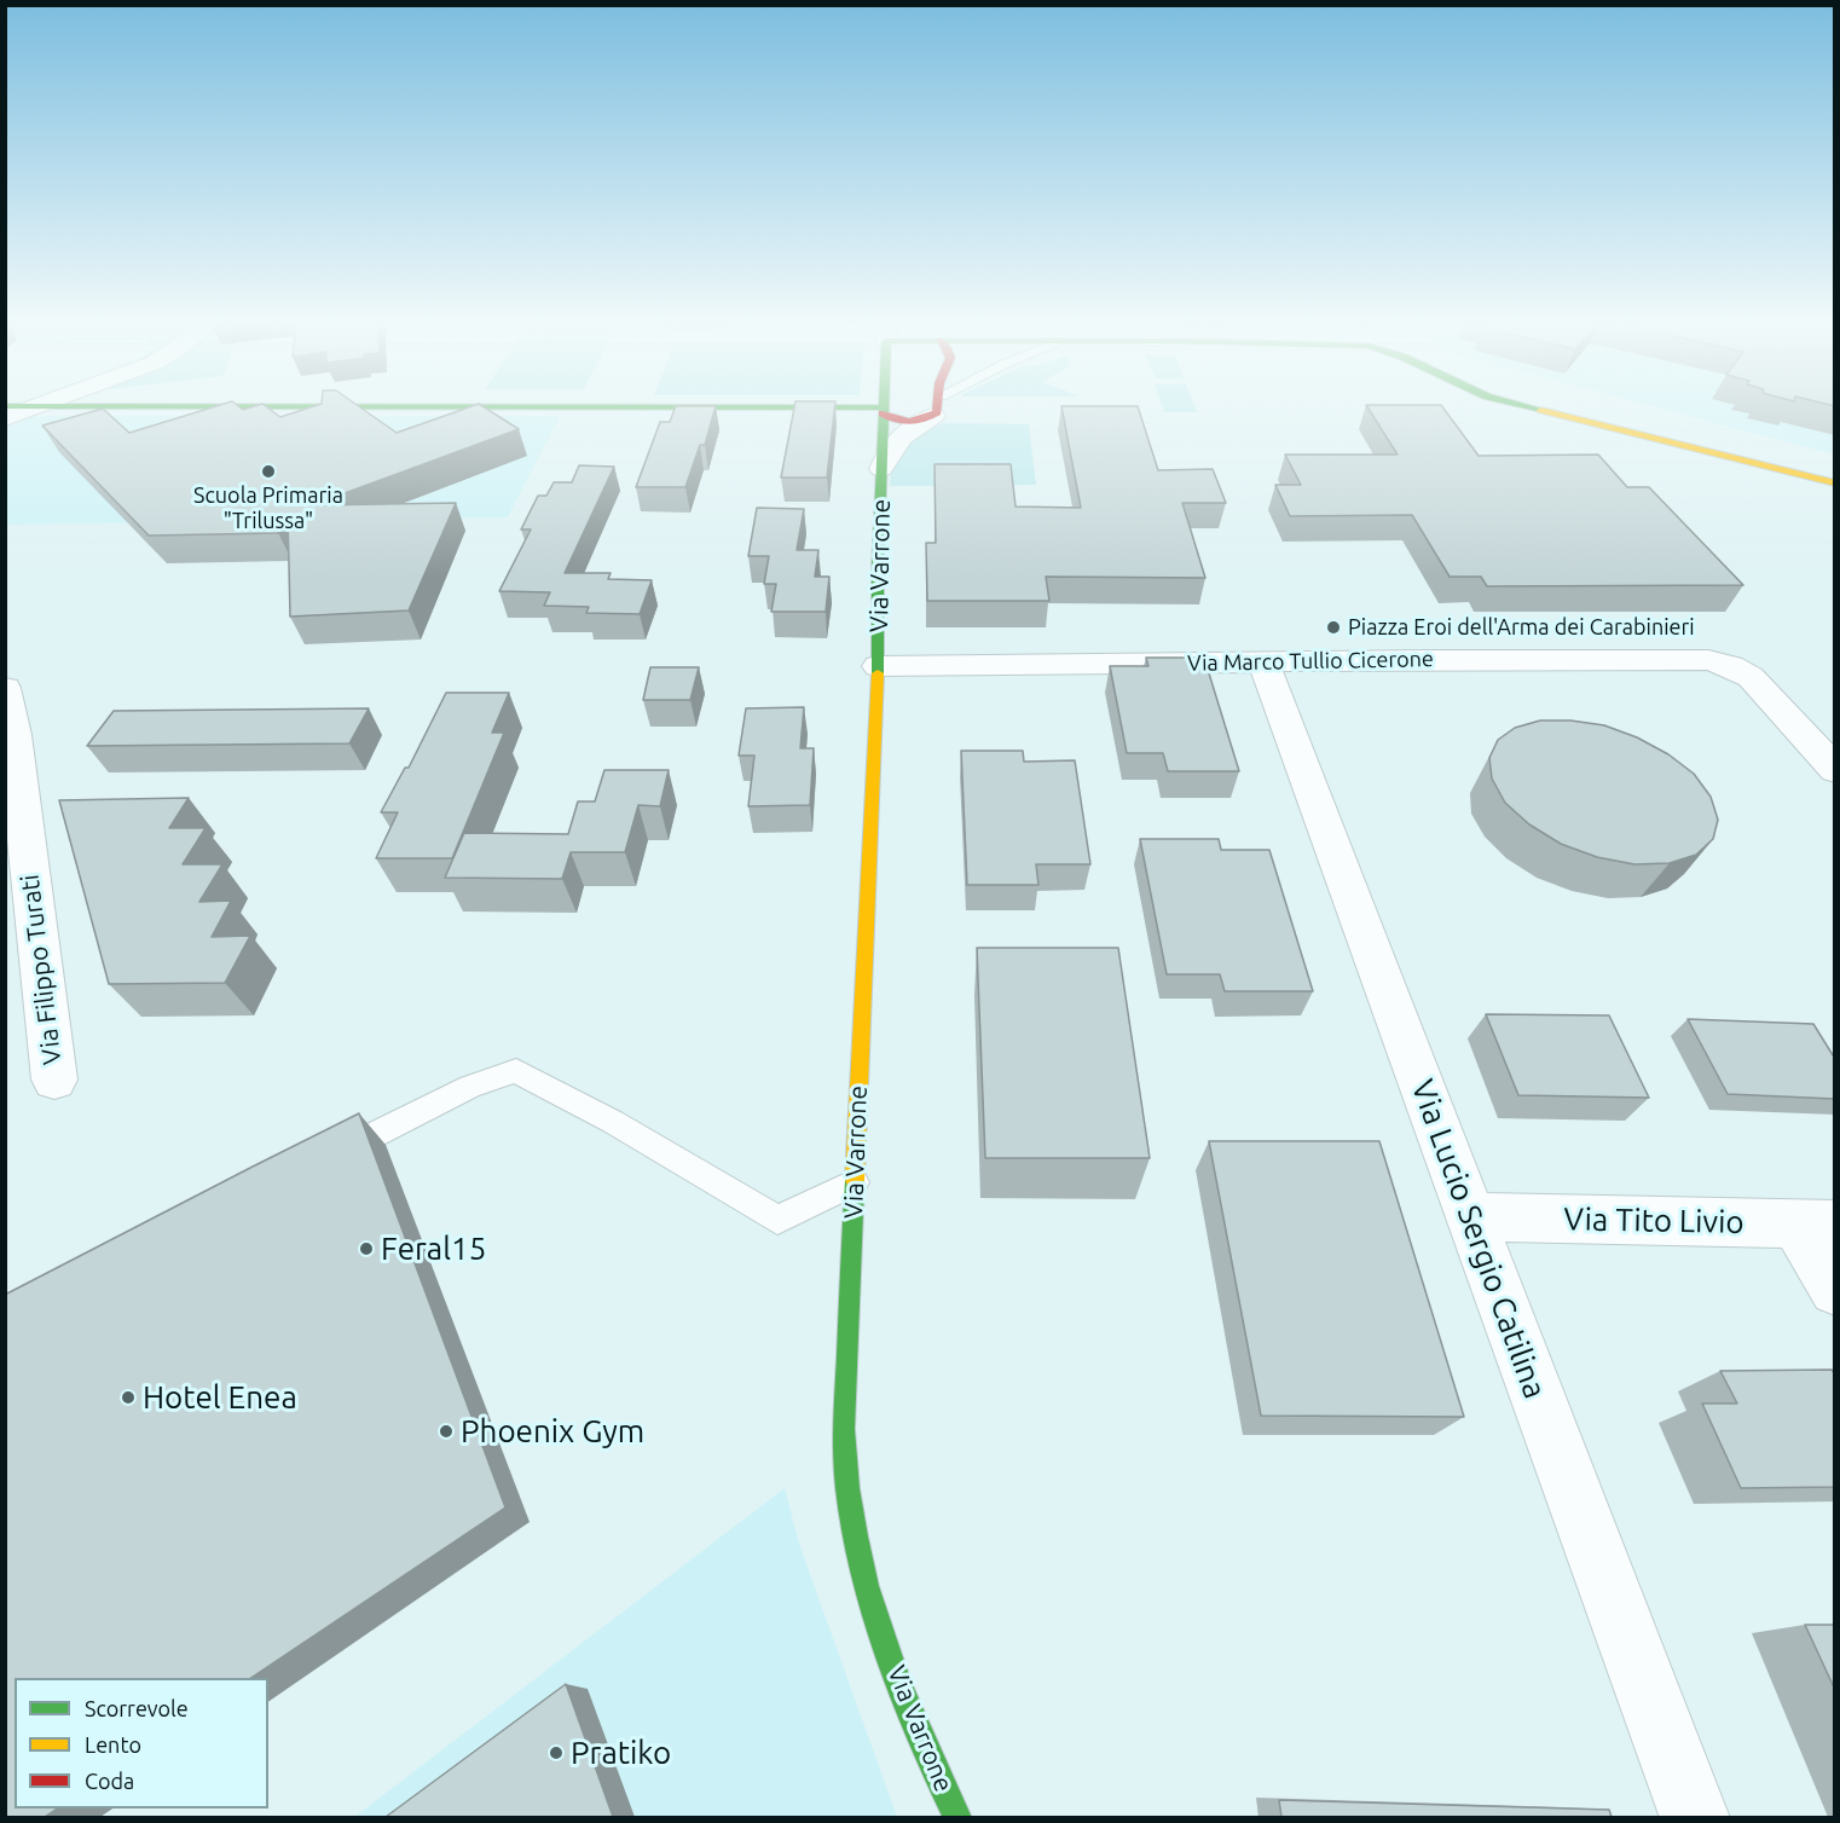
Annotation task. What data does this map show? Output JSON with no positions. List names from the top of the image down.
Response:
{
  "streets": {
    "street": [
      "Via Varrone",
      "Via Marco Tullio Cicerone",
      "Via Filippo Turati",
      "Via Tito Livio",
      "Via Lucio Sergio Catilina"
    ]
  },
  "crossings": [
    ["Via Varrone", "Via Marco Tullio Cicerone"],
    ["Via Marco Tullio Cicerone", "Via Lucio Sergio Catilina"],
    ["Via Tito Livio", "Via Lucio Sergio Catilina"]
  ],
  "places": [
    "Scuola Primaria \"Trilussa\"",
    "Piazza Eroi dell'Arma dei Carabinieri",
    "Feral15",
    "Hotel Enea",
    "Phoenix Gym",
    "Pratiko"
  ],
  "legend": ["Scorrevole", "Lento", "Coda"]
}
